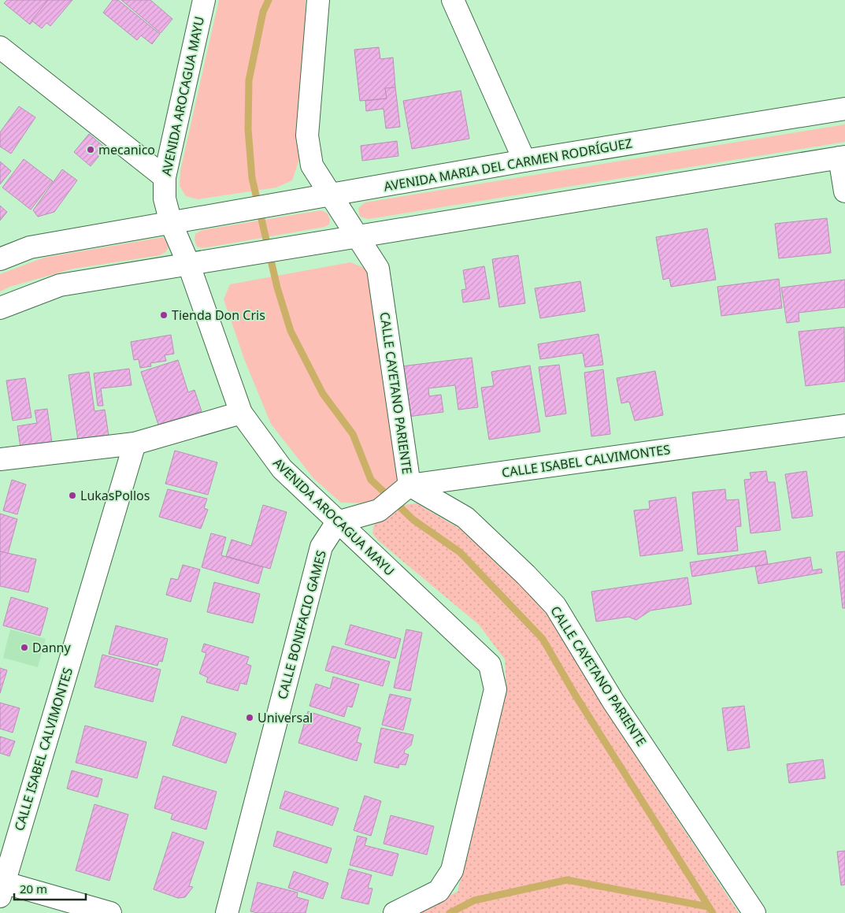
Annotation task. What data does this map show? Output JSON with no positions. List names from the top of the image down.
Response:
{
  "streets": {
    "street": [
      "AVENIDA AROCAGUA MAYU",
      "AVENIDA MARIA DEL CARMEN RODRÍGUEZ",
      "CALLE CAYETANO PARIENTE",
      "CALLE ISABEL CALVIMONTES",
      "CALLE BONIFACIO GAMES"
    ]
  },
  "crossings": [
    ["AVENIDA AROCAGUA MAYU", "AVENIDA MARIA DEL CARMEN RODRÍGUEZ"],
    ["AVENIDA AROCAGUA MAYU", "CALLE BONIFACIO GAMES"],
    ["AVENIDA MARIA DEL CARMEN RODRÍGUEZ", "CALLE CAYETANO PARIENTE"],
    ["CALLE CAYETANO PARIENTE", "CALLE ISABEL CALVIMONTES"]
  ],
  "places": [
    "mecanico",
    "Tienda Don Cris",
    "LukasPollos",
    "Danny",
    "Universal"
  ],
  "scale_bar": "20 m"
}
